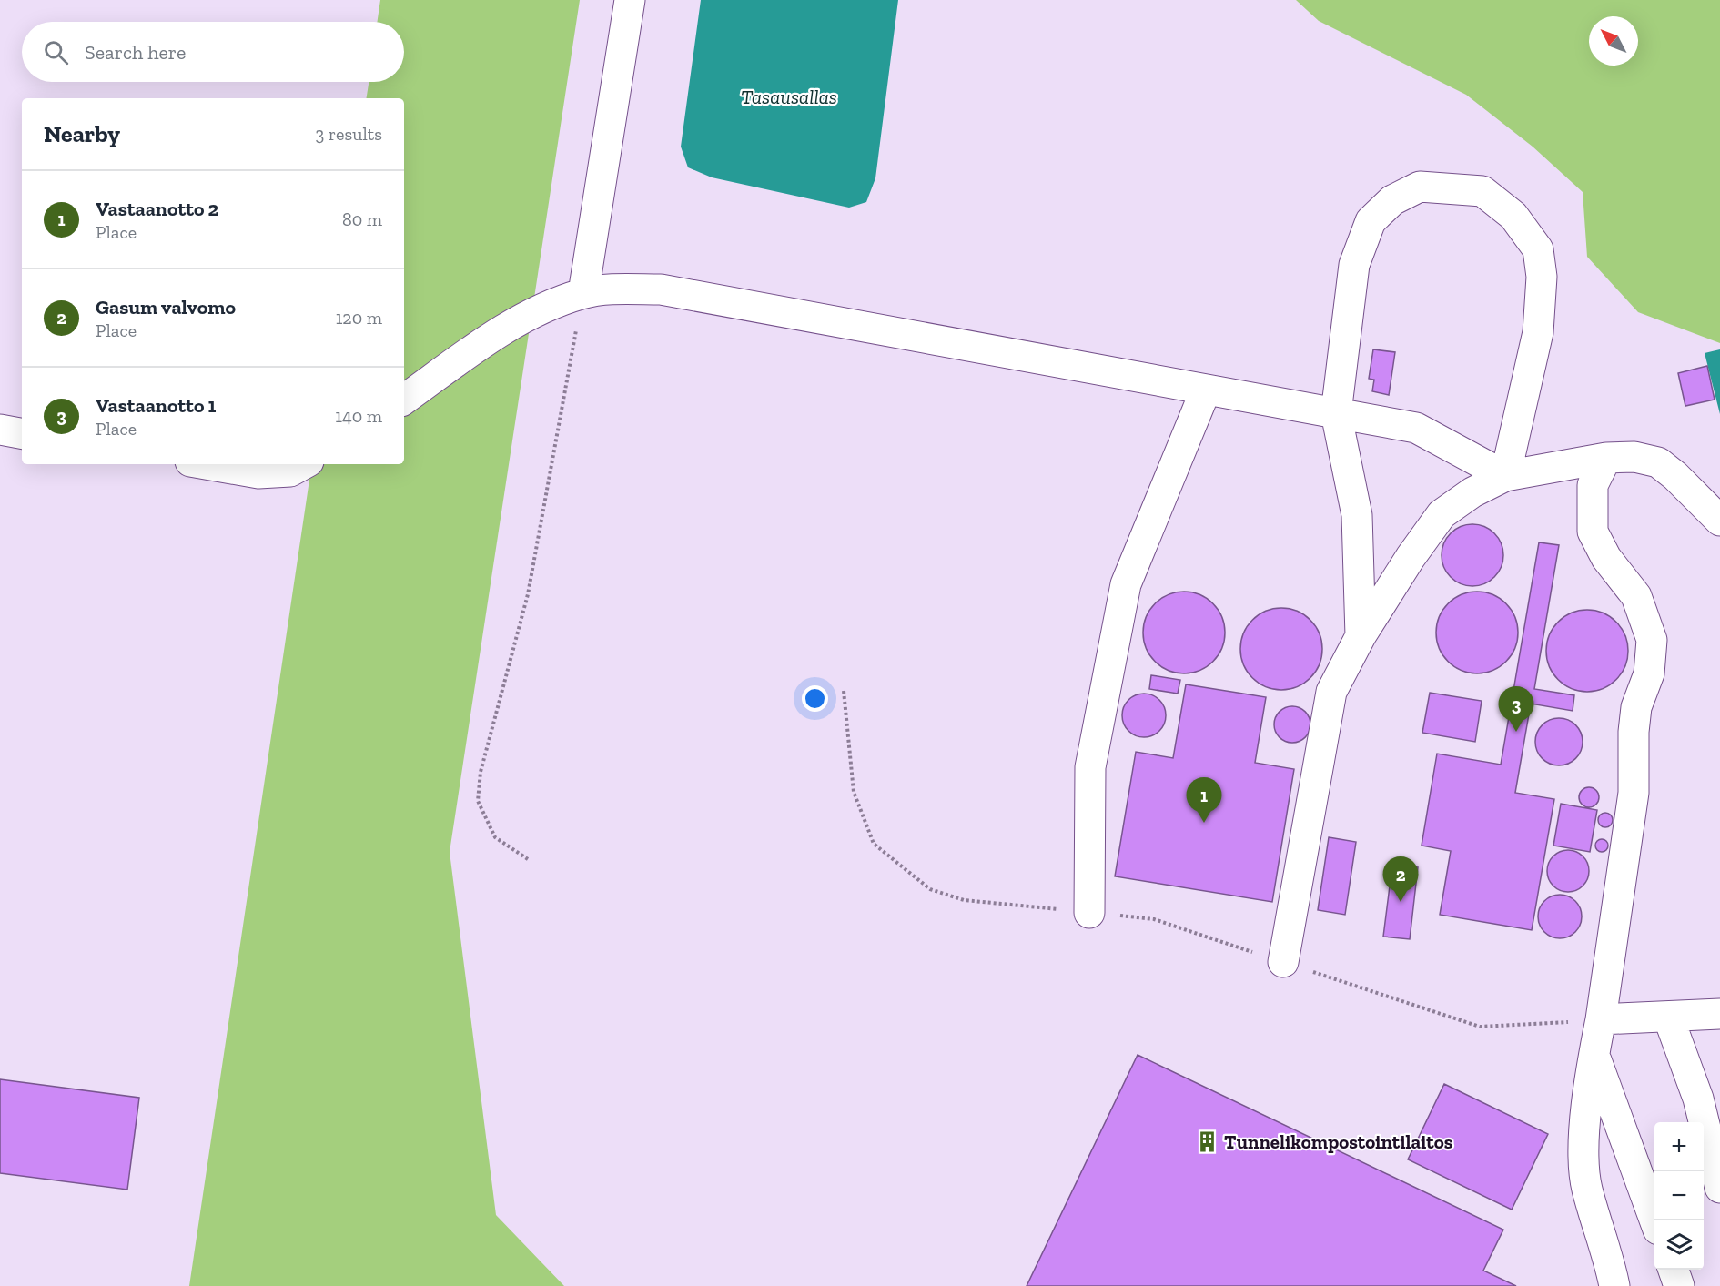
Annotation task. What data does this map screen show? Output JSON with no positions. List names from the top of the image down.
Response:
{
  "water": ["Tasausallas"],
  "places": {
    "building": ["Tunnelikompostointilaitos"]
  },
  "north": "top left",
  "page": {
    "search": "Search here",
    "heading": ["Nearby", "3 results"],
    "list": [
      {
        "mark": "1",
        "name": "Vastaanotto 2",
        "note": "Place",
        "value": "80 m"
      },
      {
        "mark": "2",
        "name": "Gasum valvomo",
        "note": "Place",
        "value": "120 m"
      },
      {
        "mark": "3",
        "name": "Vastaanotto 1",
        "note": "Place",
        "value": "140 m"
      }
    ],
    "pins": ["3", "1", "2"],
    "map_buttons": ["+", "−"]
  }
}
